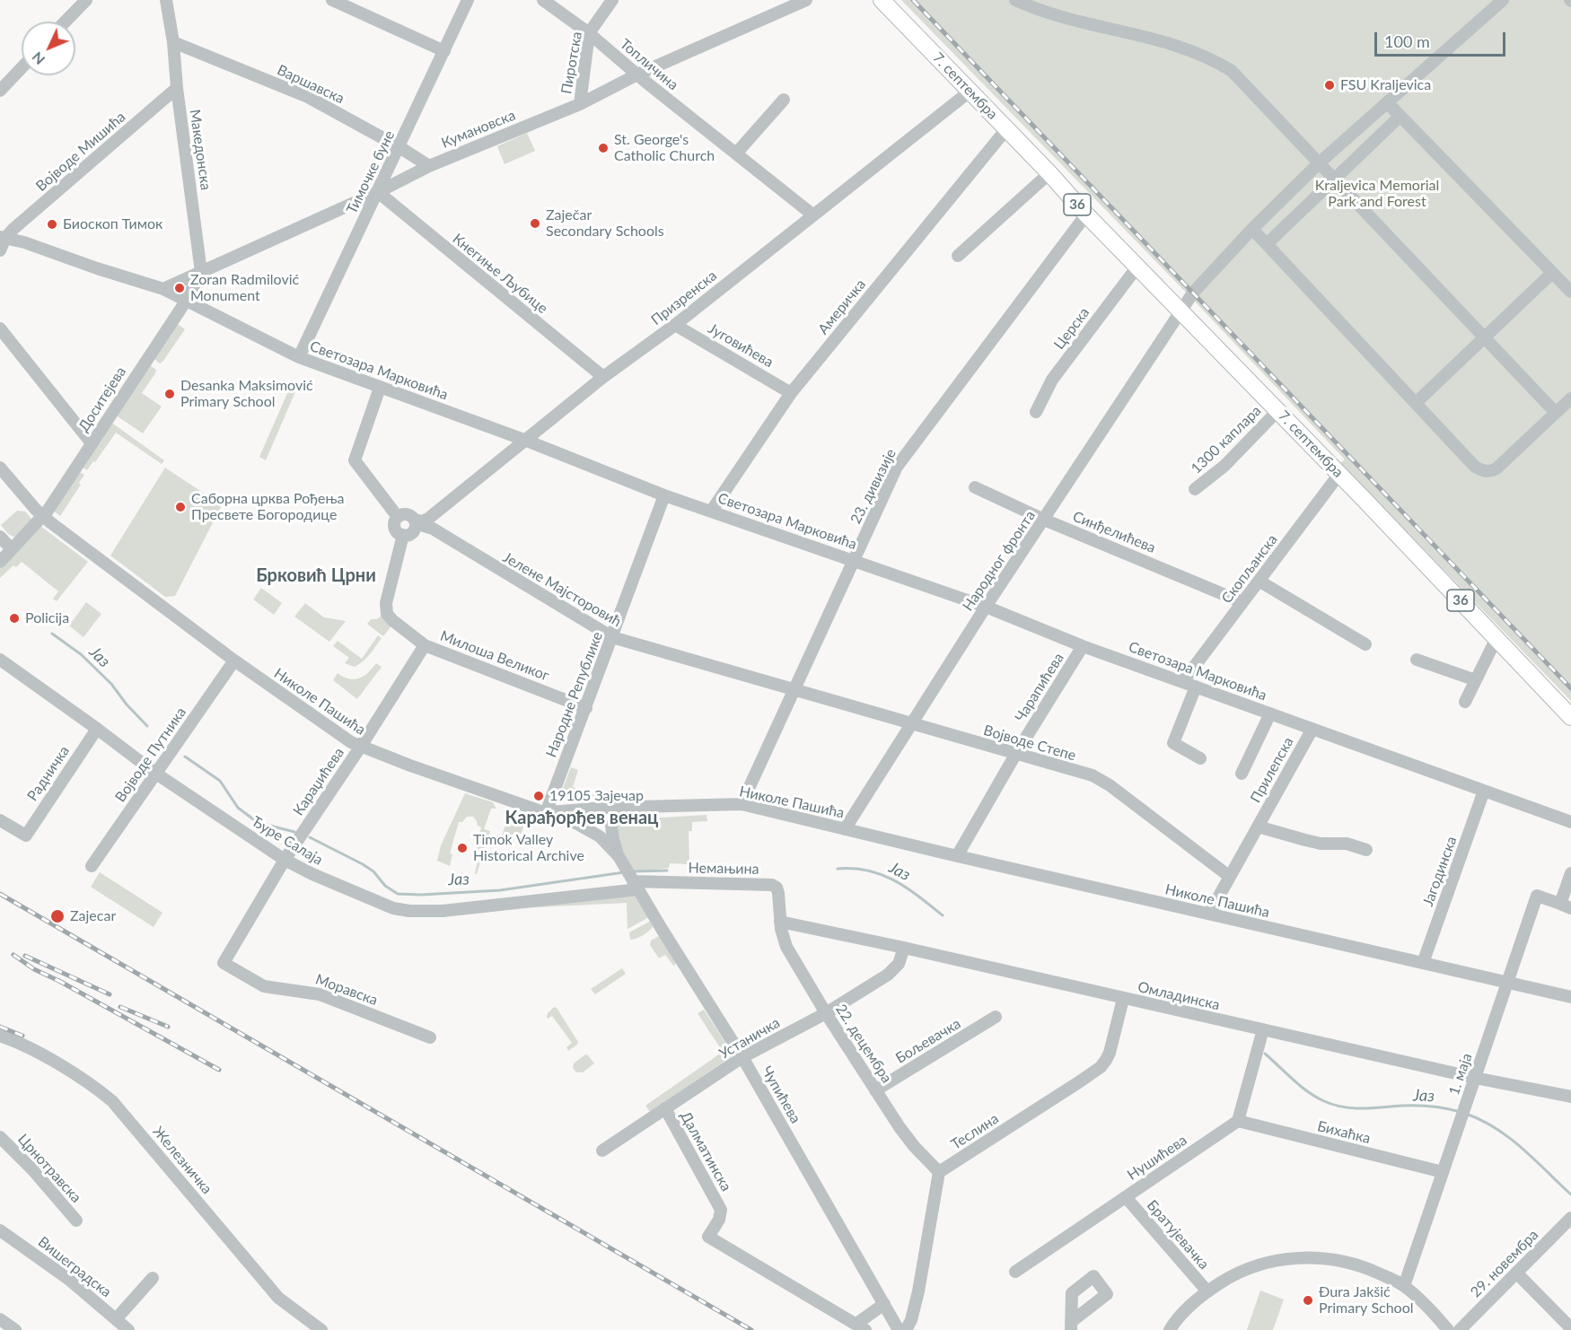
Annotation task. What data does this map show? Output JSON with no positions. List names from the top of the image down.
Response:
{
  "streets": {
    "main road": ["7. септембра", "36"],
    "street": [
      "Пиротска",
      "Топличина",
      "Варшавска",
      "Кумановска",
      "Македонска",
      "Војводе Мишића",
      "Тимочке буне",
      "Кнегиње Љубице",
      "Призренска",
      "Америчка",
      "Церска",
      "Југовићева",
      "Светозара Марковића",
      "Доситејева",
      "1300 каплара",
      "23. дивизије",
      "Синђелићева",
      "Народног фронта",
      "Скопљанска",
      "Јелене Мајсторовић",
      "Милоша Великог",
      "Чарапићева",
      "Народне Републике",
      "Николе Пашића",
      "Војводе Степе",
      "Војводе Путника",
      "Прилепска",
      "Радничка",
      "Караџићева",
      "Ђуре Салаја",
      "Немањина",
      "Јагодинска",
      "Моравска",
      "Омладинска",
      "Устаничка",
      "Бољевачка",
      "22. децембра",
      "1. маја",
      "Чупићева",
      "Теслина",
      "Бихаћка",
      "Далматинска",
      "Нушићева",
      "Железничка",
      "Црнотравска",
      "Братујевачка",
      "29. новембра",
      "Вишеградска"
    ]
  },
  "crossings": [
    ["Пиротска", "Топличина"],
    ["Пиротска", "Кумановска"],
    ["Топличина", "Кумановска"],
    ["Топличина", "Призренска"],
    ["Варшавска", "Кумановска"],
    ["Варшавска", "Македонска"],
    ["Варшавска", "Тимочке буне"],
    ["7. септембра", "Призренска"],
    ["7. септембра", "Америчка"],
    ["7. септембра", "Церска"],
    ["7. септембра", "1300 каплара"],
    ["7. септембра", "23. дивизије"],
    ["7. септембра", "Народног фронта"],
    ["7. септембра", "Скопљанска"],
    ["Кумановска", "Македонска"],
    ["Кумановска", "Тимочке буне"],
    ["Кумановска", "Кнегиње Љубице"],
    ["Кумановска", "Светозара Марковића"],
    ["Македонска", "Војводе Мишића"],
    ["Војводе Мишића", "Светозара Марковића"],
    ["Тимочке буне", "Кнегиње Љубице"],
    ["Тимочке буне", "Светозара Марковића"],
    ["Кнегиње Љубице", "Призренска"],
    ["Призренска", "Југовићева"],
    ["Призренска", "Светозара Марковића"],
    ["Призренска", "Јелене Мајсторовић"],
    ["Призренска", "Милоша Великог"],
    ["Америчка", "Југовићева"],
    ["Америчка", "Светозара Марковића"],
    ["Светозара Марковића", "Доситејева"],
    ["Светозара Марковића", "23. дивизије"],
    ["Светозара Марковића", "Народног фронта"],
    ["Светозара Марковића", "Скопљанска"],
    ["Светозара Марковића", "Чарапићева"],
    ["Светозара Марковића", "Народне Републике"],
    ["Светозара Марковића", "Прилепска"],
    ["Светозара Марковића", "Јагодинска"],
    ["Доситејева", "Николе Пашића"],
    ["23. дивизије", "Јелене Мајсторовић"],
    ["23. дивизије", "Николе Пашића"],
    ["23. дивизије", "Војводе Степе"],
    ["Синђелићева", "Народног фронта"],
    ["Синђелићева", "Скопљанска"],
    ["Народног фронта", "Николе Пашића"],
    ["Народног фронта", "Војводе Степе"],
    ["Јелене Мајсторовић", "Милоша Великог"],
    ["Јелене Мајсторовић", "Народне Републике"],
    ["Јелене Мајсторовић", "Војводе Степе"],
    ["Милоша Великог", "Народне Републике"],
    ["Милоша Великог", "Караџићева"],
    ["Чарапићева", "Николе Пашића"],
    ["Чарапићева", "Војводе Степе"],
    ["Народне Републике", "Николе Пашића"],
    ["Николе Пашића", "Војводе Путника"],
    ["Николе Пашића", "Прилепска"],
    ["Николе Пашића", "Караџићева"],
    ["Николе Пашића", "Јагодинска"],
    ["Николе Пашића", "1. маја"],
    ["Војводе Степе", "Прилепска"],
    ["Војводе Путника", "Ђуре Салаја"],
    ["Радничка", "Ђуре Салаја"],
    ["Караџићева", "Ђуре Салаја"],
    ["Караџићева", "Моравска"],
    ["Ђуре Салаја", "Немањина"],
    ["Ђуре Салаја", "Чупићева"],
    ["Немањина", "Омладинска"],
    ["Немањина", "22. децембра"],
    ["Немањина", "Чупићева"],
    ["Омладинска", "Устаничка"],
    ["Омладинска", "22. децембра"],
    ["Омладинска", "1. маја"],
    ["Омладинска", "Теслина"],
    ["Устаничка", "22. децембра"],
    ["Устаничка", "Чупићева"],
    ["Устаничка", "Далматинска"],
    ["Бољевачка", "22. децембра"],
    ["22. децембра", "Теслина"],
    ["1. маја", "Бихаћка"],
    ["Бихаћка", "Нушићева"],
    ["Нушићева", "Братујевачка"]
  ],
  "districts": ["Брковић Црни", "Карађорђев венац"],
  "water": ["Јаз"],
  "parks": ["Kraljevica Memorial Park and Forest"],
  "places": [
    "FSU Kraljevica",
    "St. George's Catholic Church",
    "Zaječar Secondary Schools",
    "Биоскоп Тимок",
    "Zoran Radmilović Monument",
    "Desanka Maksimović Primary School",
    "Саборна црква Рођења Пресвете Богородице",
    "Policija",
    "19105 Зајечар",
    "Timok Valley Historical Archive",
    "Zajecar",
    "Đura Jakšić Primary School"
  ],
  "scale_bar": "100 m",
  "north": "bottom left"
}
